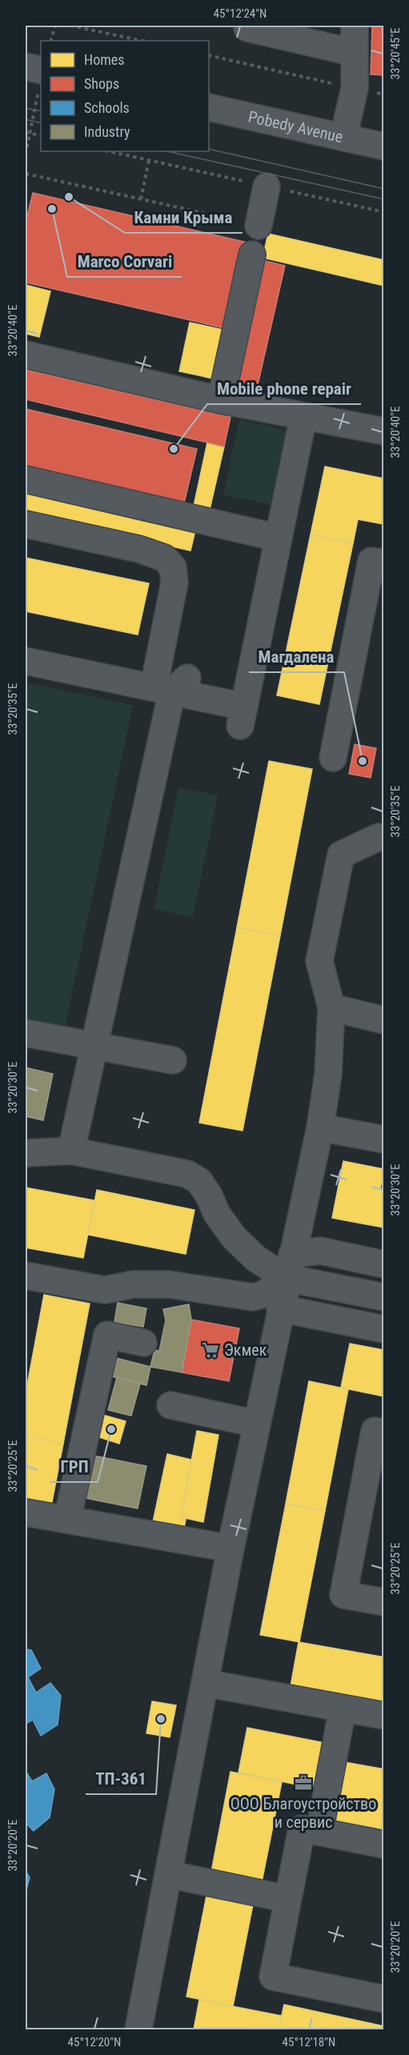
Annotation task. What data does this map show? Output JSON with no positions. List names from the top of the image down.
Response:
{
  "streets": {
    "street": ["Pobedy Avenue"]
  },
  "places": {
    "other": [
      "Камни Крыма",
      "Marco Corvari",
      "Mobile phone repair",
      "Магдалена",
      "ГРП",
      "ТП-361"
    ],
    "supermarket": ["Экмек"],
    "office": ["ООО Благоустройство и сервис"]
  },
  "legend": [
    "Homes",
    "Shops",
    "Schools",
    "Industry"
  ],
  "coordinates": [
    "45°12'24\"N",
    "33°20'45\"E",
    "33°20'40\"E",
    "33°20'35\"E",
    "33°20'30\"E",
    "33°20'25\"E",
    "33°20'20\"E",
    "45°12'20\"N",
    "45°12'18\"N"
  ]
}
